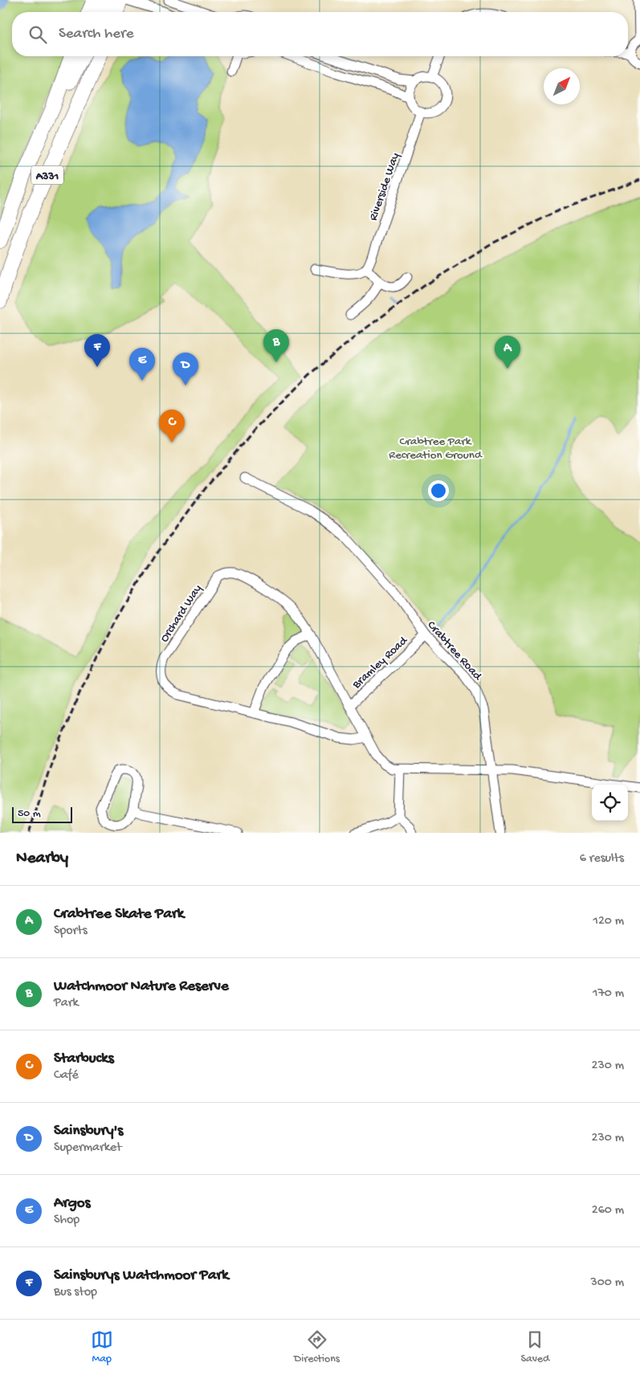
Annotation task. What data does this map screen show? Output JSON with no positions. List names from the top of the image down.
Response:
{
  "streets": {
    "main road": ["A331"],
    "street": [
      "Riverside Way",
      "Orchard Way",
      "Crabtree Road",
      "Bramley Road"
    ]
  },
  "crossings": [
    ["Orchard Way", "Crabtree Road"],
    ["Orchard Way", "Bramley Road"],
    ["Crabtree Road", "Bramley Road"]
  ],
  "parks": ["Crabtree Park Recreation Ground"],
  "scale_bar": "50 m",
  "north": "top right",
  "page": {
    "search": "Search here",
    "pins": [
      "B",
      "F",
      "A",
      "E",
      "D",
      "C"
    ],
    "scale": "50 m",
    "heading": ["Nearby", "6 results"],
    "list": [
      {
        "mark": "A",
        "name": "Crabtree Skate Park",
        "note": "Sports",
        "value": "120 m"
      },
      {
        "mark": "B",
        "name": "Watchmoor Nature Reserve",
        "note": "Park",
        "value": "170 m"
      },
      {
        "mark": "C",
        "name": "Starbucks",
        "note": "Café",
        "value": "230 m"
      },
      {
        "mark": "D",
        "name": "Sainsbury's",
        "note": "Supermarket",
        "value": "230 m"
      },
      {
        "mark": "E",
        "name": "Argos",
        "note": "Shop",
        "value": "260 m"
      },
      {
        "mark": "F",
        "name": "Sainsburys Watchmoor Park",
        "note": "Bus stop",
        "value": "300 m"
      }
    ],
    "nav": ["Map", "Directions", "Saved"]
  }
}
